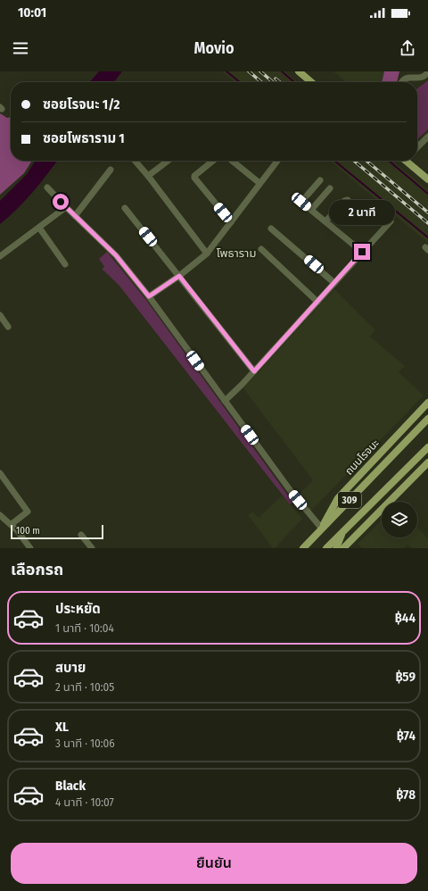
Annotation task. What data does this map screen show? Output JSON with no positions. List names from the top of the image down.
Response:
{
  "streets": {
    "main road": ["ถนนโรจนะ", "309"]
  },
  "districts": ["โพธาราม"],
  "scale_bar": "100 m",
  "page": {
    "status": "10:01",
    "header": "Movio",
    "banner": ["ซอยโรจนะ 1/2", "ซอยโพธาราม 1"],
    "bubble": "2 นาที",
    "scale": "100 m",
    "heading": "เลือกรถ",
    "list": [
      {
        "name": "ประหยัด",
        "note": "1 นาที · 10:04",
        "value": "฿44"
      },
      {
        "name": "สบาย",
        "note": "2 นาที · 10:05",
        "value": "฿59"
      },
      {
        "name": "XL",
        "note": "3 นาที · 10:06",
        "value": "฿74"
      },
      {
        "name": "Black",
        "note": "4 นาที · 10:07",
        "value": "฿78"
      }
    ],
    "buttons": "ยืนยัน"
  }
}
